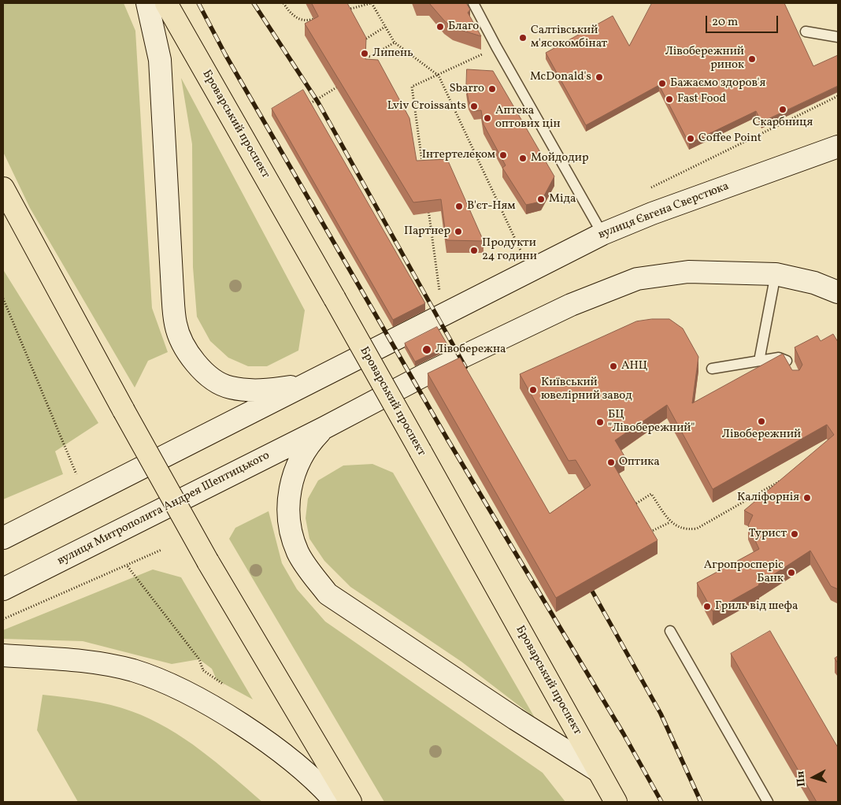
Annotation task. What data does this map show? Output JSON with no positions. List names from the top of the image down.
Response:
{
  "streets": {
    "main road": ["Броварський проспект", "вулиця Євгена Сверстюка", "вулиця Митрополита Андрея Шептицького"]
  },
  "places": [
    "Благо",
    "Салтівський м'ясокомбінат",
    "Липень",
    "Лівобережний ринок",
    "McDonald's",
    "Бажаємо здоров'я",
    "Sbarro",
    "Fast Food",
    "Lviv Croissants",
    "Скарбниця",
    "Аптека оптових цін",
    "Coffee Point",
    "Інтертелеком",
    "Мойдодир",
    "Міда",
    "В'єт-Ням",
    "Партнер",
    "Продукти 24 години",
    "Лівобережна",
    "АНЦ",
    "Київський ювелірний завод",
    "Лівобережний",
    "БЦ \"Лівобережний\"",
    "Оптика",
    "Каліфорнія",
    "Турист",
    "Агропросперіс Банк",
    "Гриль від шефа"
  ],
  "scale_bar": "20 m",
  "north": "left"
}
